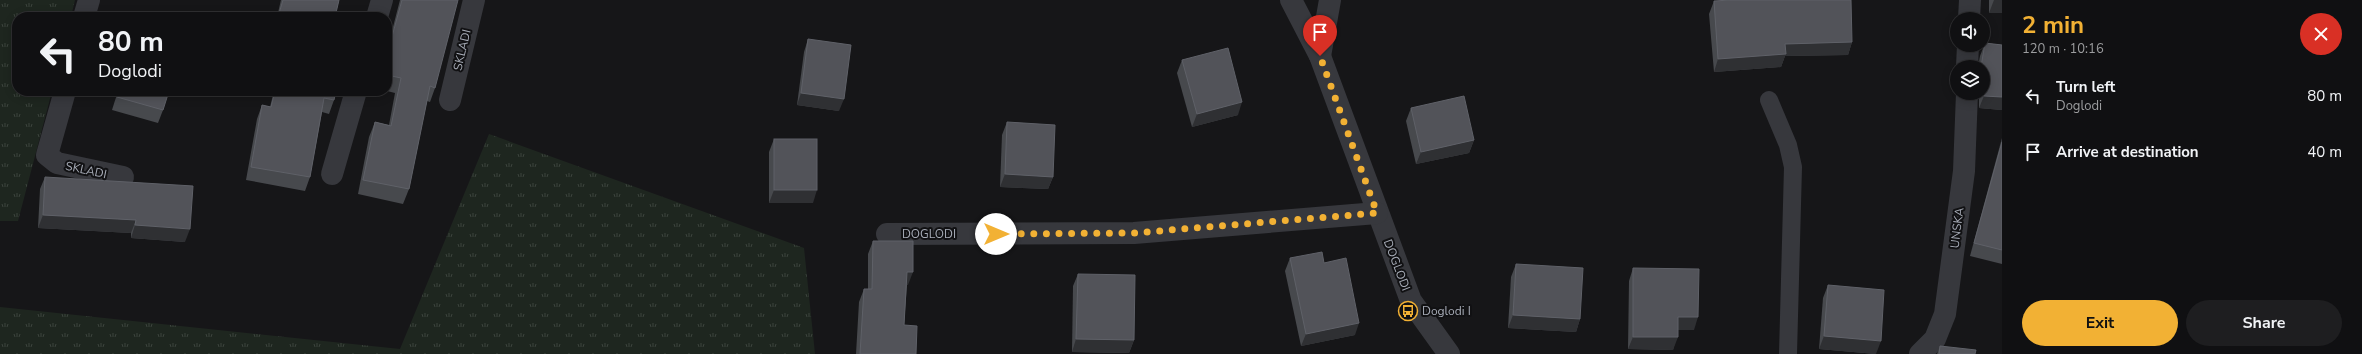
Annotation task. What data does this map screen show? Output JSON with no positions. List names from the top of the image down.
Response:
{
  "streets": {
    "street": ["SKLADI", "UNSKA", "DOGLODI"]
  },
  "places": {
    "bus stop": ["Doglodi I"]
  },
  "page": {
    "heading": ["2 min", "120 m · 10:16"],
    "turn": ["80 m", "Doglodi"],
    "list": [
      {
        "name": "Turn left",
        "note": "Doglodi",
        "value": "80 m"
      },
      {
        "name": "Arrive at destination",
        "value": "40 m"
      }
    ],
    "buttons": ["Exit", "Share"]
  }
}
